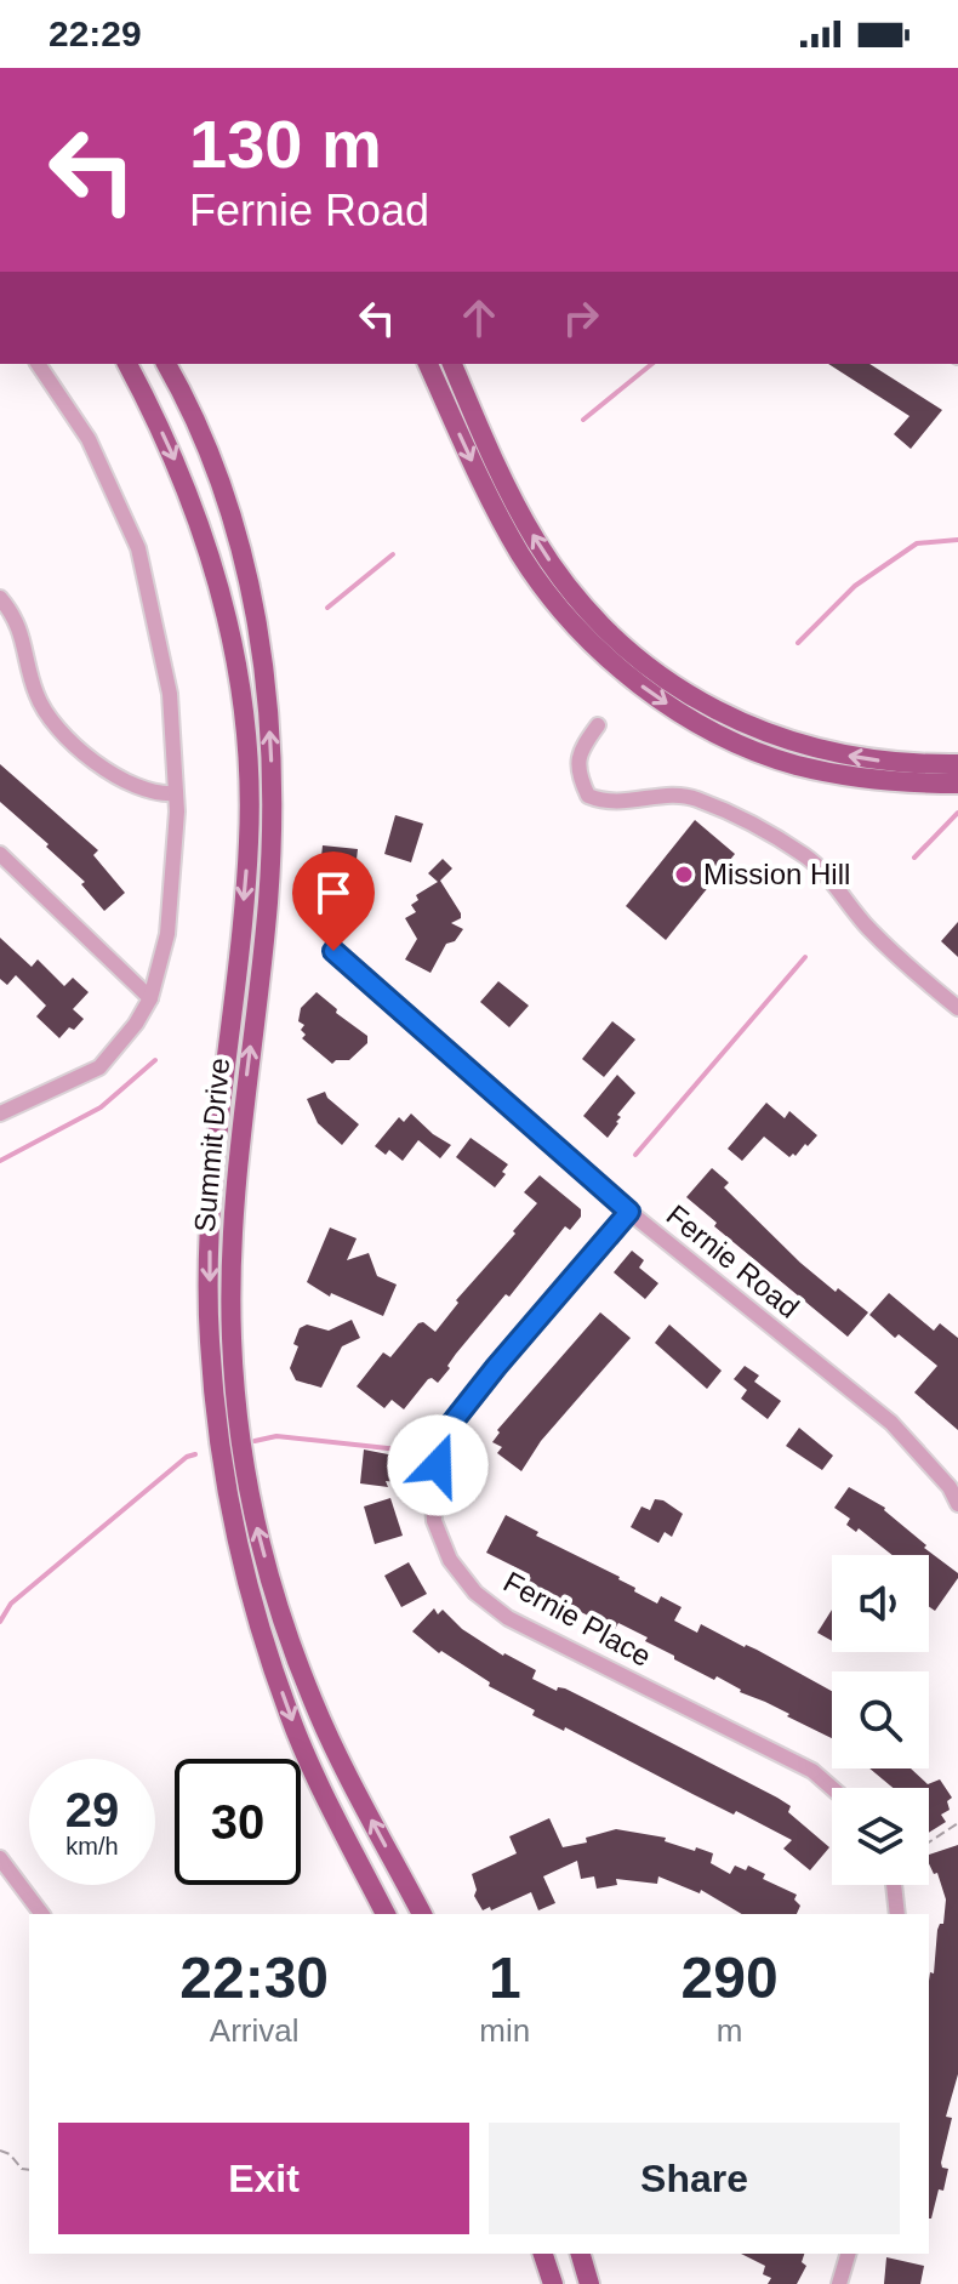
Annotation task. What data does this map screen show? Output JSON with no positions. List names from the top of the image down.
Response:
{
  "streets": {
    "main road": ["Summit Drive"],
    "street": ["Fernie Road", "Fernie Place"]
  },
  "crossings": [
    ["Fernie Road", "Fernie Place"]
  ],
  "places": ["Mission Hill"],
  "page": {
    "status": "22:29",
    "turn": ["130 m", "Fernie Road"],
    "speed": "29 km/h",
    "limit": "30",
    "eta": [
      "22:30",
      "Arrival",
      "1",
      "min",
      "290",
      "m"
    ],
    "buttons": ["Exit", "Share"]
  }
}
